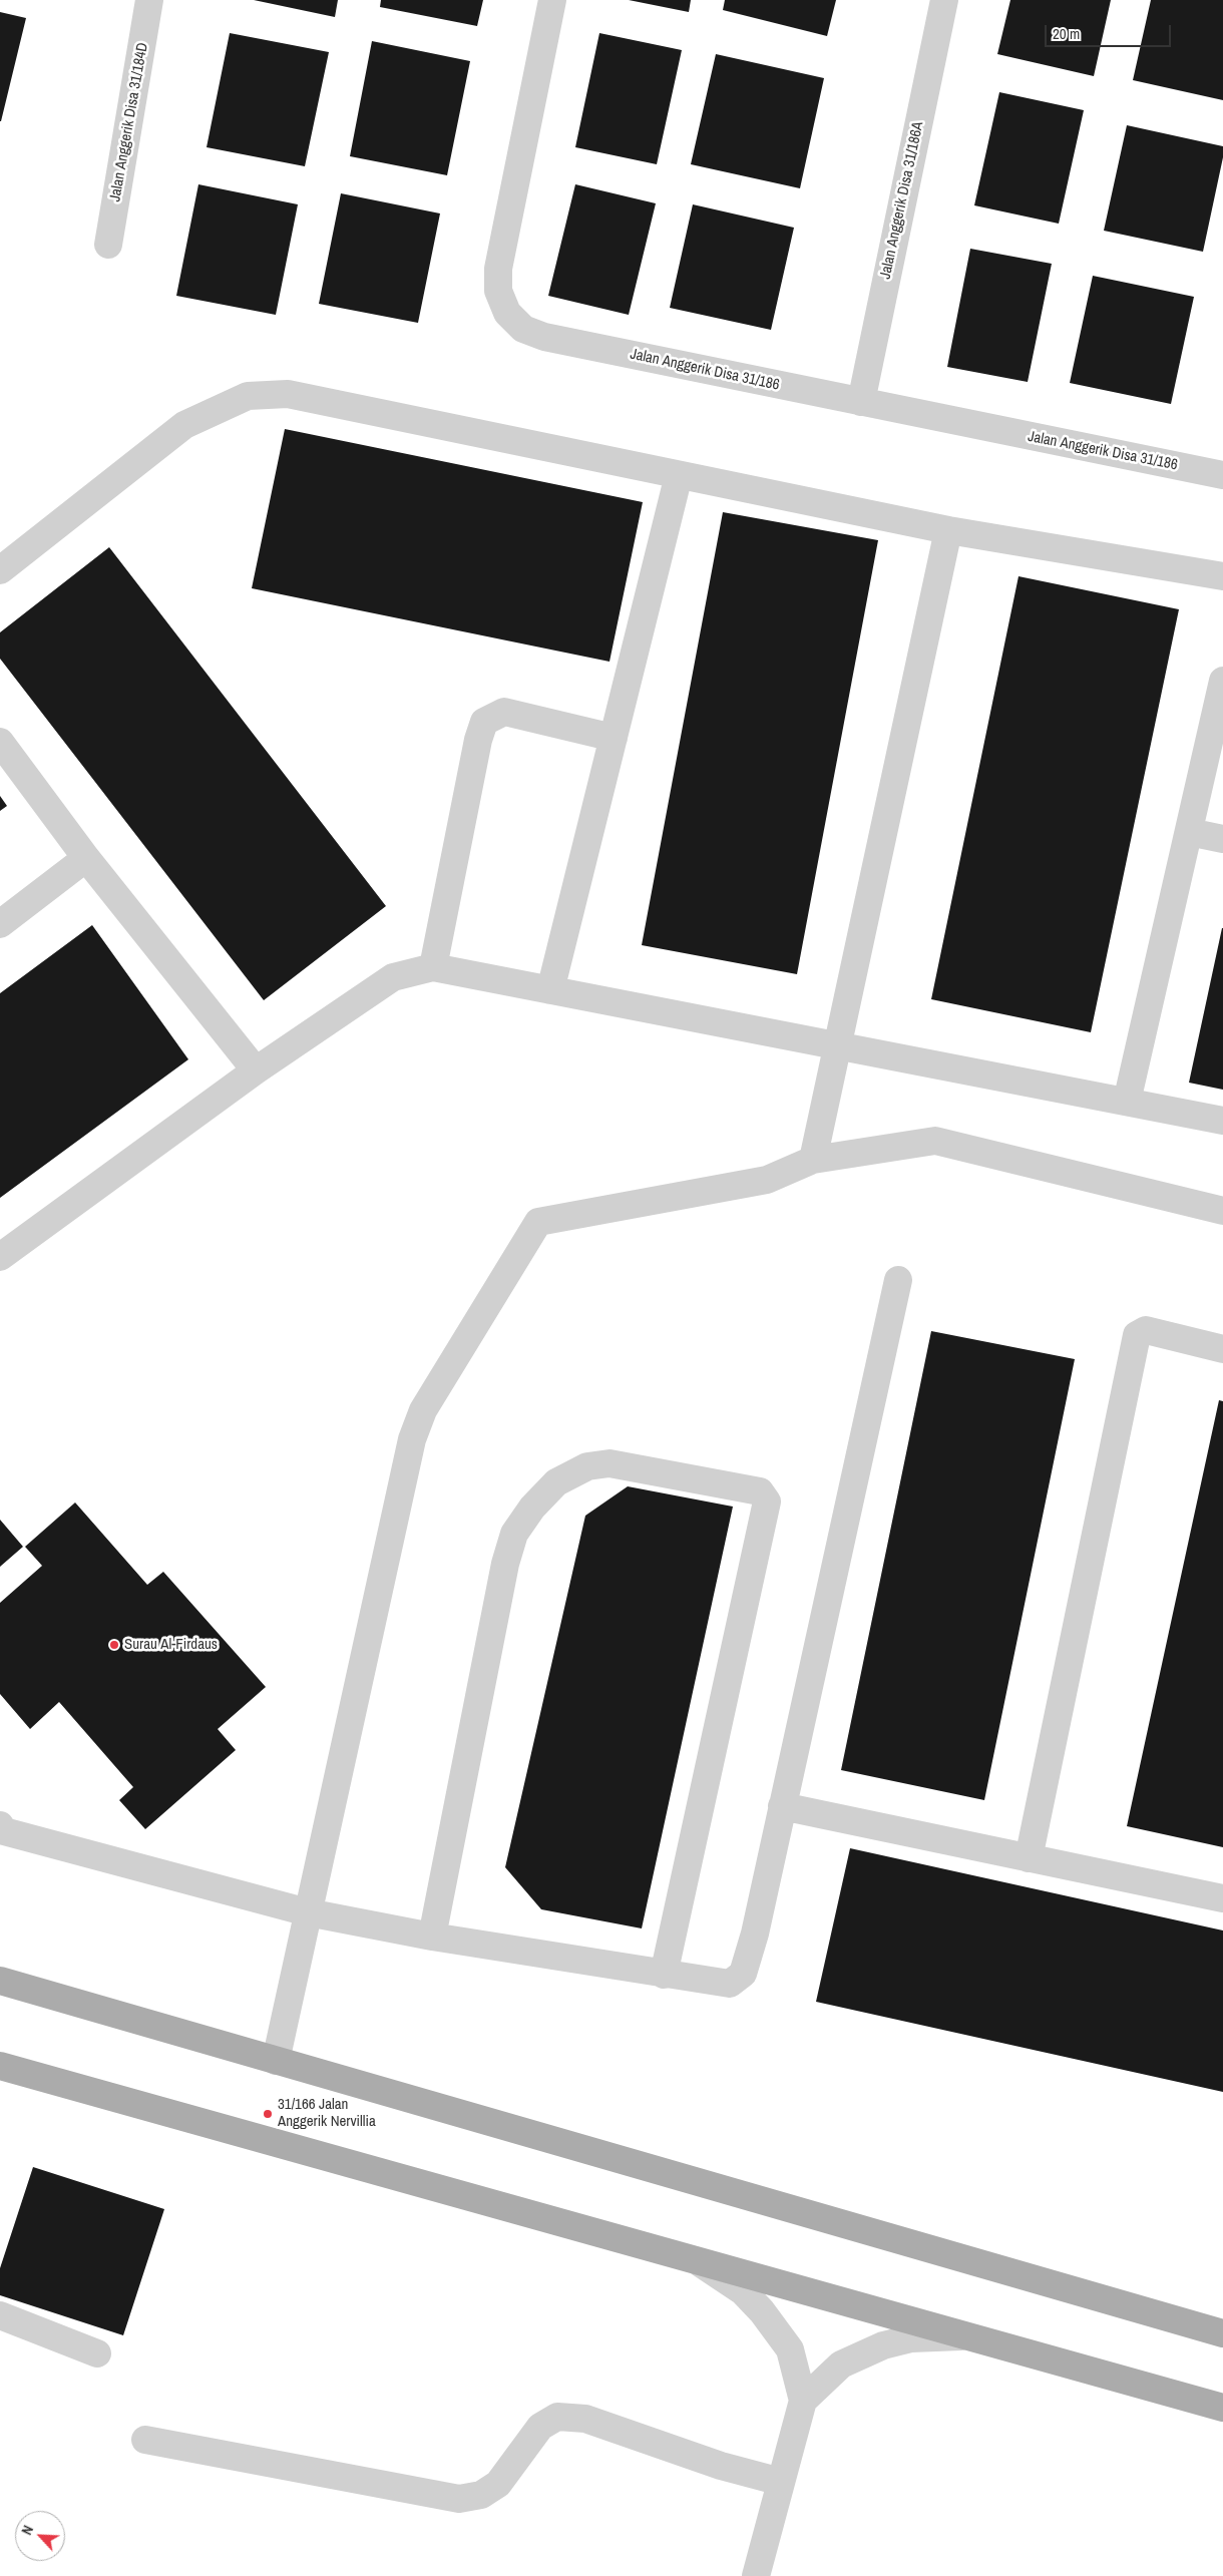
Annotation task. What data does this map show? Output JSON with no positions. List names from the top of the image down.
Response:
{
  "streets": {
    "street": ["Jalan Anggerik Disa 31/184D", "Jalan Anggerik Disa 31/186A", "Jalan Anggerik Disa 31/186"]
  },
  "crossings": [
    ["Jalan Anggerik Disa 31/186A", "Jalan Anggerik Disa 31/186"]
  ],
  "places": ["Surau Al-Firdaus", "31/166 Jalan Anggerik Nervillia"],
  "scale_bar": "20 m",
  "north": "top left"
}
